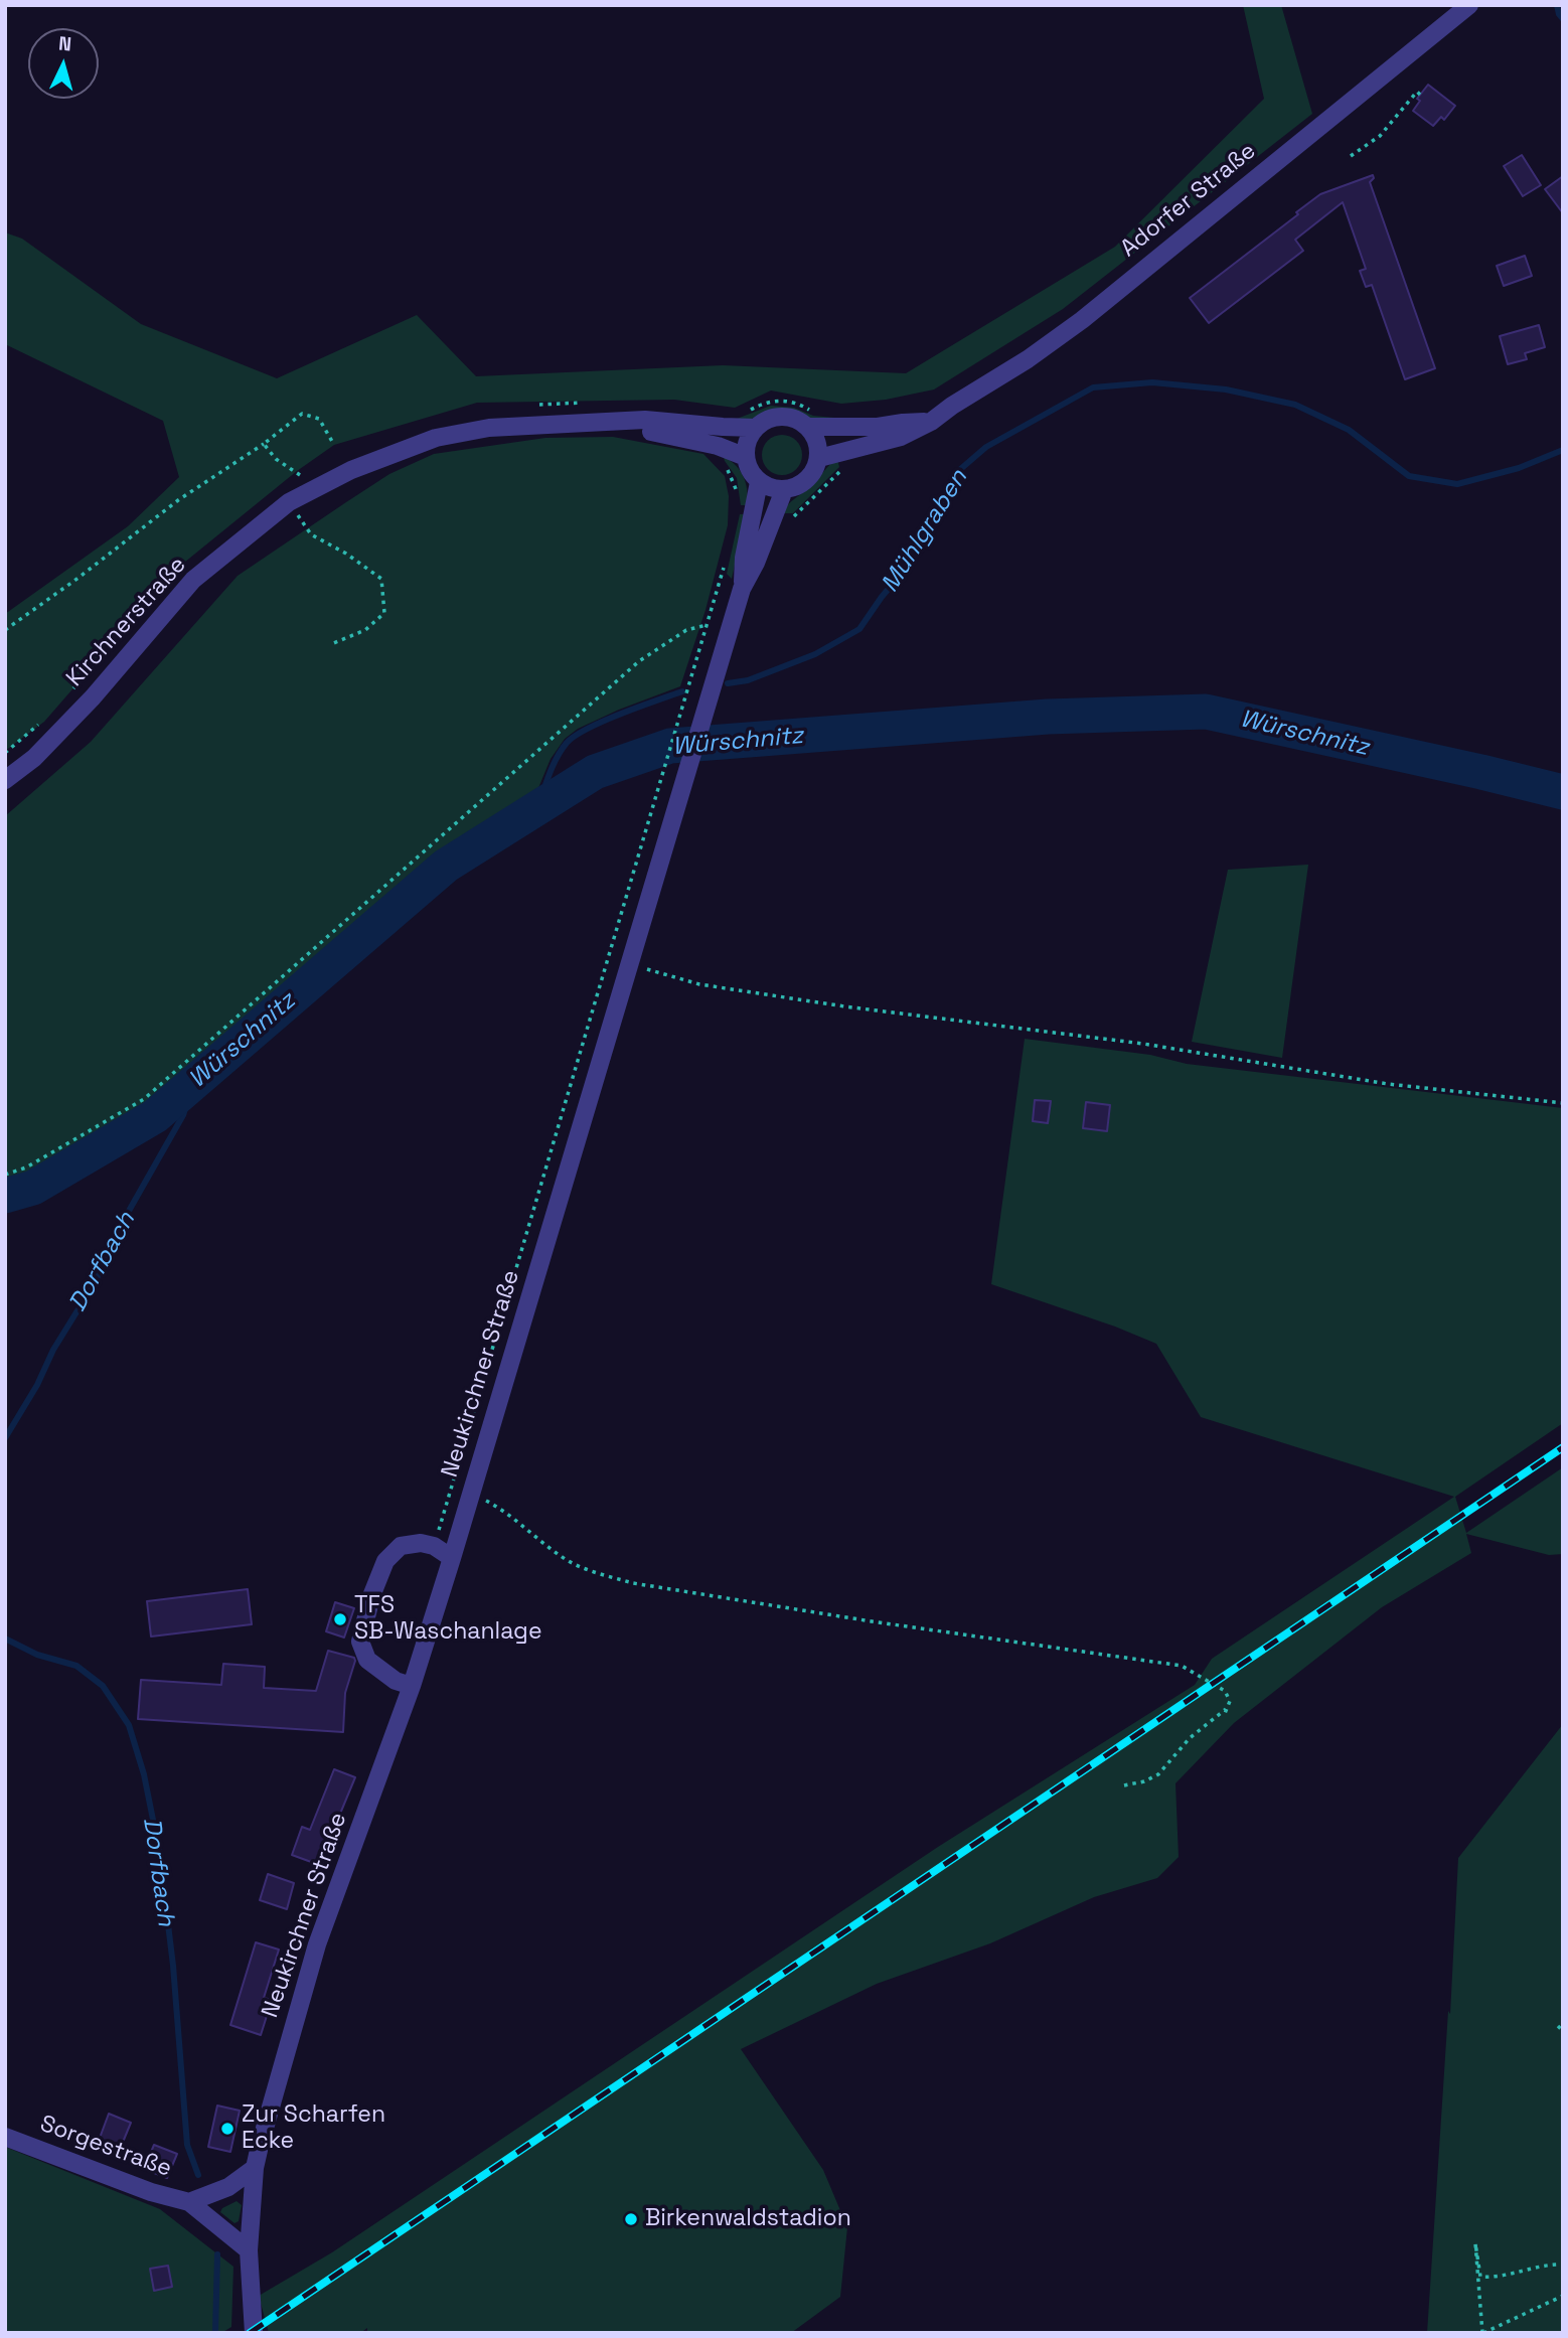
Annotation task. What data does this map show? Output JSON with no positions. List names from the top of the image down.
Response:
{
  "streets": {
    "street": [
      "Adorfer Straße",
      "Kirchnerstraße",
      "Neukirchner Straße",
      "Sorgestraße"
    ]
  },
  "crossings": [
    ["Adorfer Straße", "Kirchnerstraße"],
    ["Neukirchner Straße", "Sorgestraße"]
  ],
  "water": ["Mühlgraben", "Würschnitz", "Dorfbach"],
  "places": ["TFS SB-Waschanlage", "Zur Scharfen Ecke", "Birkenwaldstadion"],
  "north": "top"
}
